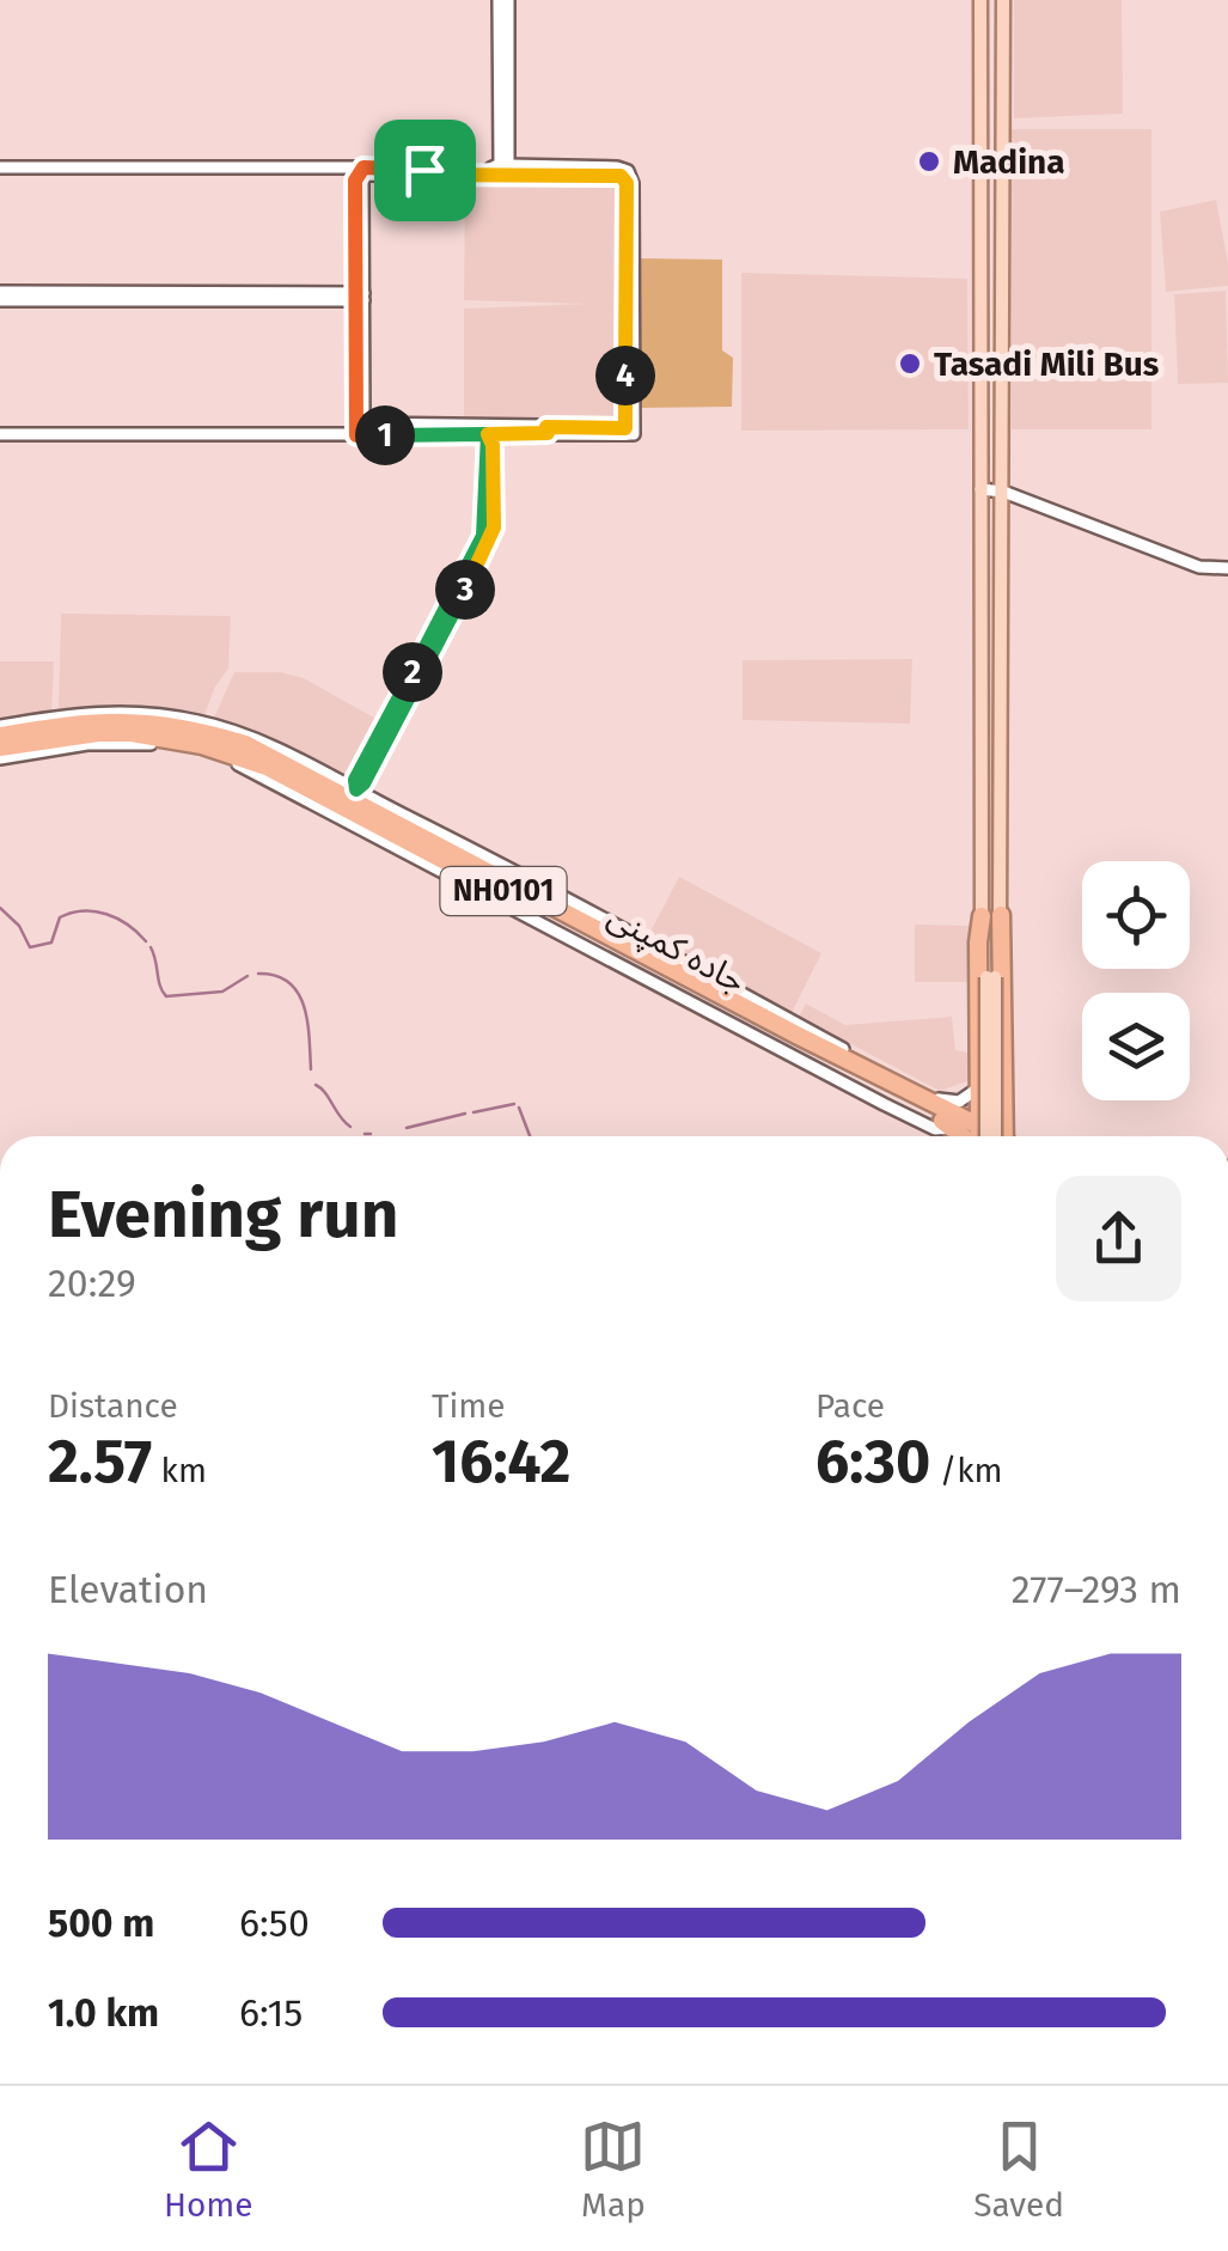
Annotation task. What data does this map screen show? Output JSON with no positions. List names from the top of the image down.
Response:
{
  "streets": {
    "highway": ["NH0101", "جاده کمپنی"]
  },
  "places": ["Madina", "Tasadi Mili Bus"],
  "page": {
    "pins": [
      "4",
      "1",
      "3",
      "2"
    ],
    "heading": ["Evening run", "20:29"],
    "stats": [
      ["Distance", "2.57 km"],
      ["Time", "16:42"],
      ["Pace", "6:30 /km"]
    ],
    "chart": ["Elevation", "277–293 m"],
    "list": [
      {
        "name": "500 m",
        "note": "6:50"
      },
      {
        "name": "1.0 km",
        "note": "6:15"
      }
    ],
    "tabs": ["Home", "Map", "Saved"]
  }
}
